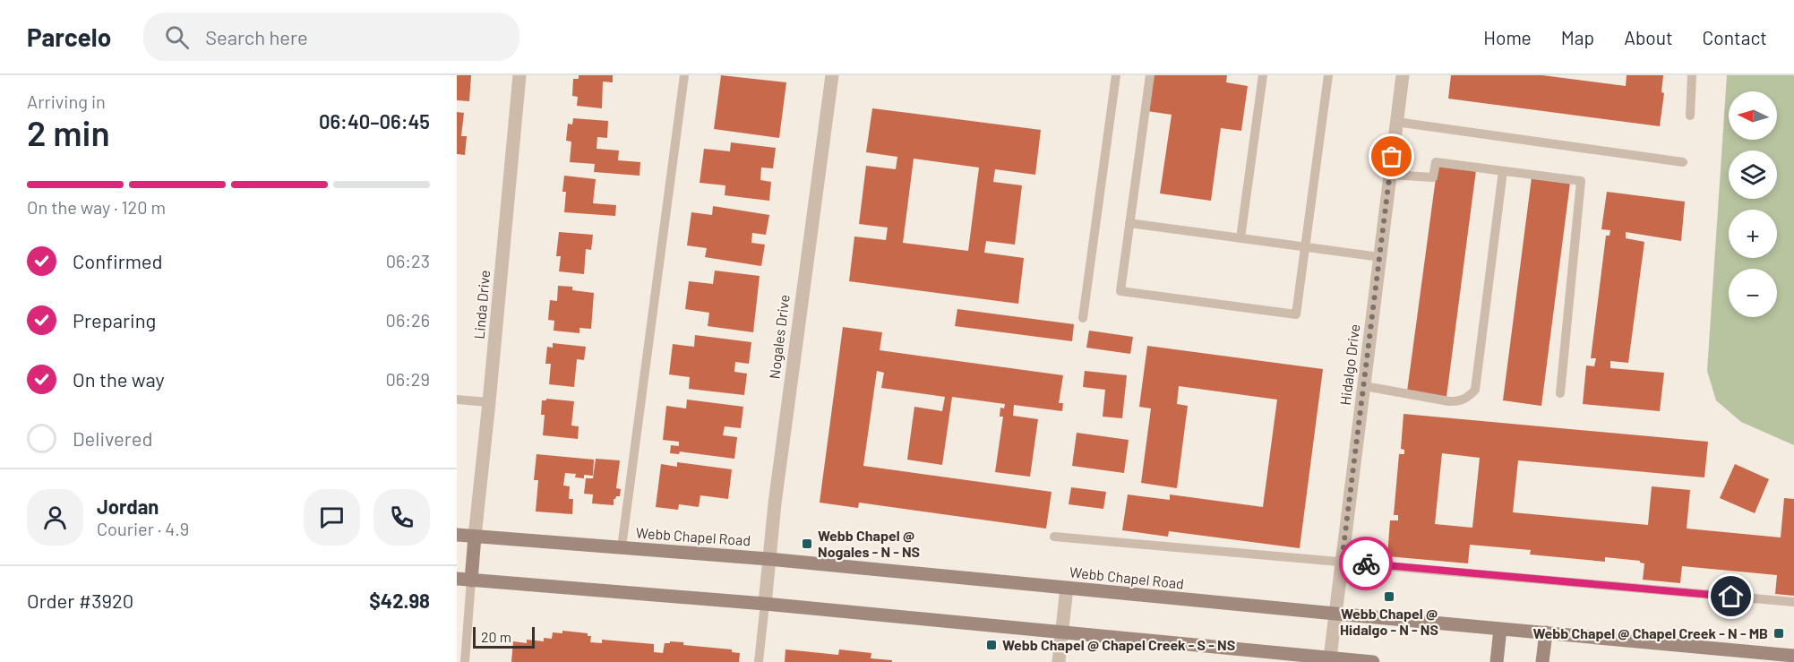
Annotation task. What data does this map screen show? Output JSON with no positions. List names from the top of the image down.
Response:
{
  "streets": {
    "main road": ["Webb Chapel Road"],
    "street": ["Linda Drive", "Nogales Drive", "Hidalgo Drive"]
  },
  "crossings": [
    ["Linda Drive", "Webb Chapel Road"],
    ["Nogales Drive", "Webb Chapel Road"],
    ["Hidalgo Drive", "Webb Chapel Road"]
  ],
  "places": {
    "transit": [
      "Webb Chapel @ Nogales - N - NS",
      "Webb Chapel @ Hidalgo - N - NS",
      "Webb Chapel @ Chapel Creek - N - MB",
      "Webb Chapel @ Chapel Creek - S - NS"
    ]
  },
  "scale_bar": "20 m",
  "north": "left",
  "page": {
    "header": "Parcelo",
    "search": "Search here",
    "nav": [
      "Home",
      "Map",
      "About",
      "Contact"
    ],
    "heading": ["2 min", "Arriving in", "06:40–06:45"],
    "panel": [
      "Jordan",
      "Courier · 4.9",
      "Order #3920",
      "$42.98"
    ],
    "map_buttons": ["+", "−"],
    "bar": "On the way · 120 m",
    "list": [
      ["Confirmed", "06:23"],
      ["Preparing", "06:26"],
      ["On the way", "06:29"],
      "Delivered"
    ],
    "scale": "20 m"
  }
}
